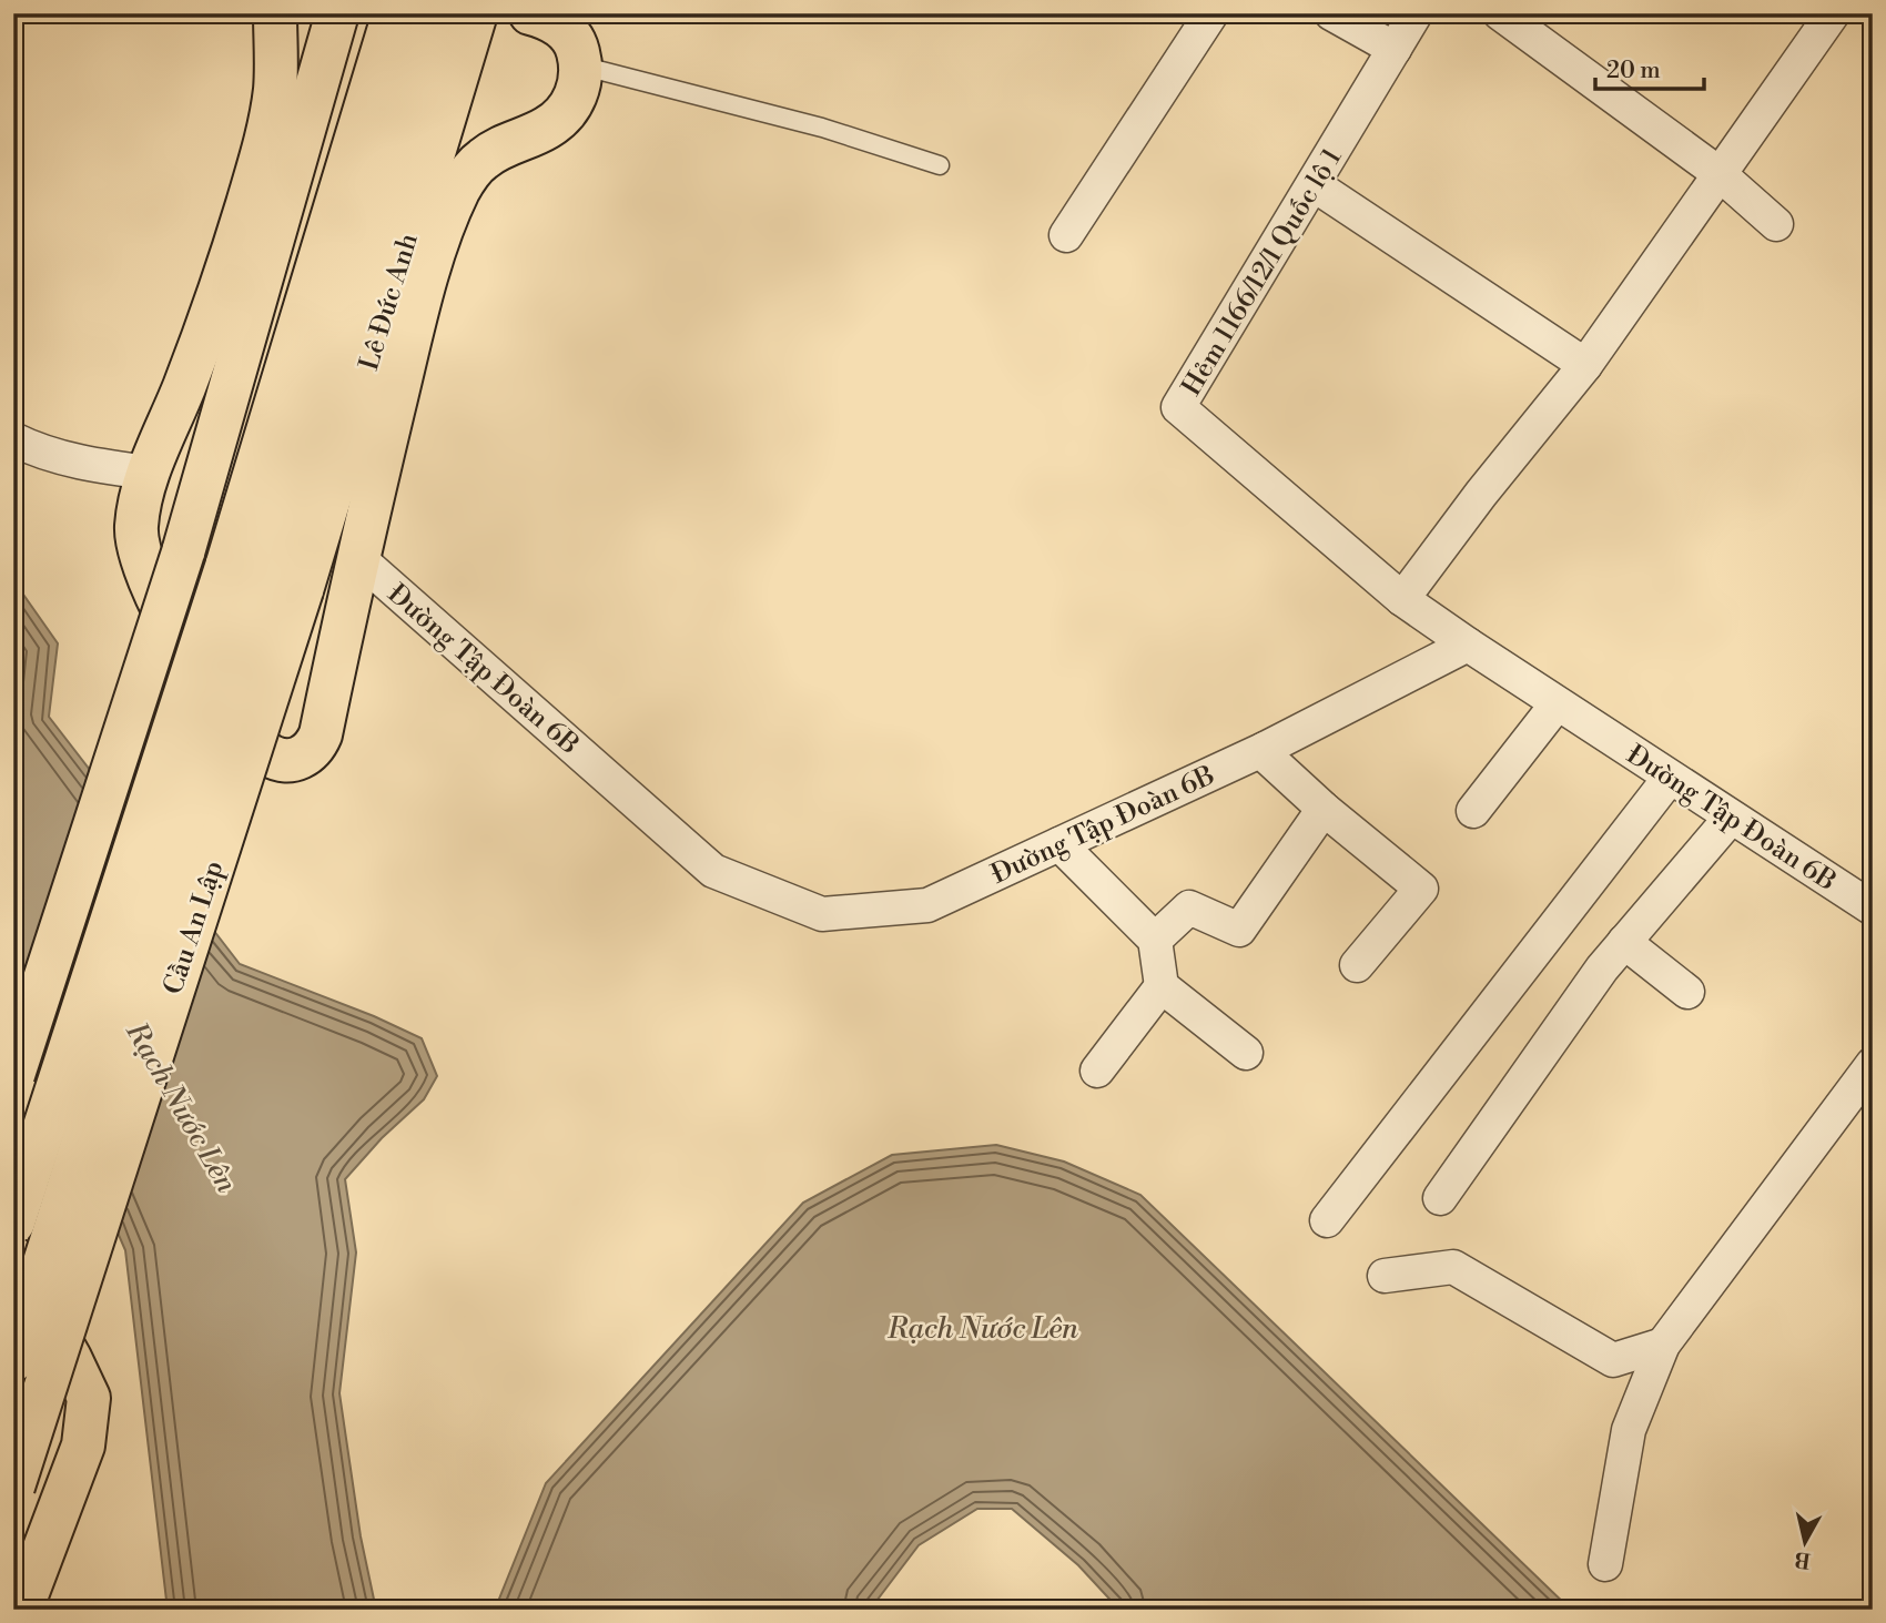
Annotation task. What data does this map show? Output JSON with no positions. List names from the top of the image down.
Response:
{
  "streets": {
    "highway": ["Lê Đức Anh", "Cầu An Lập"],
    "street": ["Hẻm 1166/12/1 Quốc lộ 1", "Đường Tập Đoàn 6B"]
  },
  "crossings": [
    ["Hẻm 1166/12/1 Quốc lộ 1", "Đường Tập Đoàn 6B"],
    ["Lê Đức Anh", "Cầu An Lập"]
  ],
  "water": ["Rạch Nước Lên"],
  "scale_bar": "20 m",
  "north": "bottom"
}
